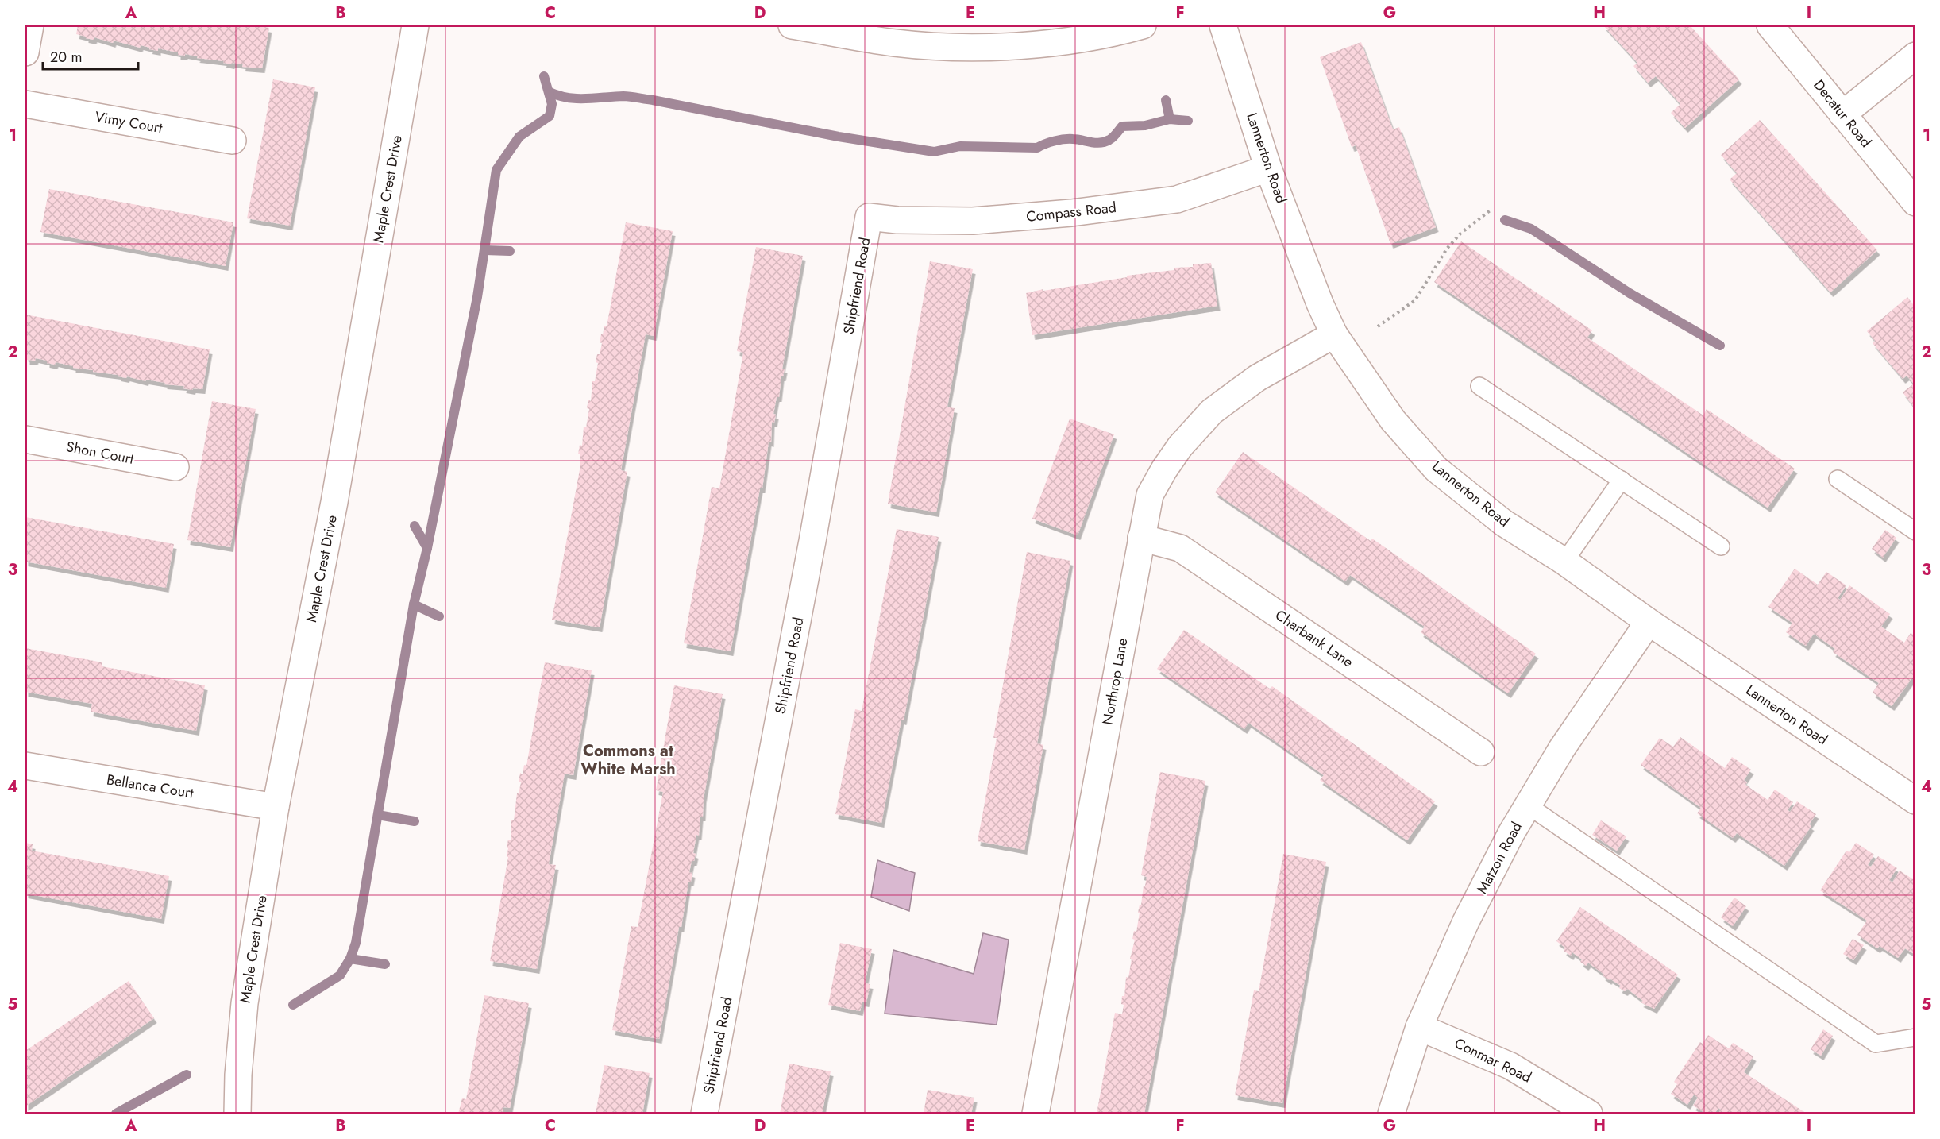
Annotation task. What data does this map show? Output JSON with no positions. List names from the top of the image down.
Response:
{
  "streets": {
    "street": [
      "Decatur Road",
      "Vimy Court",
      "Lannerton Road",
      "Maple Crest Drive",
      "Compass Road",
      "Shipfriend Road",
      "Shon Court",
      "Charbank Lane",
      "Northrop Lane",
      "Bellanca Court",
      "Matzon Road",
      "Conmar Road"
    ]
  },
  "crossings": [
    ["Lannerton Road", "Compass Road"],
    ["Lannerton Road", "Northrop Lane"],
    ["Lannerton Road", "Matzon Road"],
    ["Maple Crest Drive", "Bellanca Court"],
    ["Compass Road", "Shipfriend Road"],
    ["Charbank Lane", "Northrop Lane"],
    ["Matzon Road", "Conmar Road"]
  ],
  "districts": ["Commons at White Marsh"],
  "scale_bar": "20 m",
  "grid": {
    "columns": [
      "A",
      "B",
      "C",
      "D",
      "E",
      "F",
      "G",
      "H",
      "I"
    ],
    "rows": [
      "1",
      "2",
      "3",
      "4",
      "5"
    ]
  }
}
